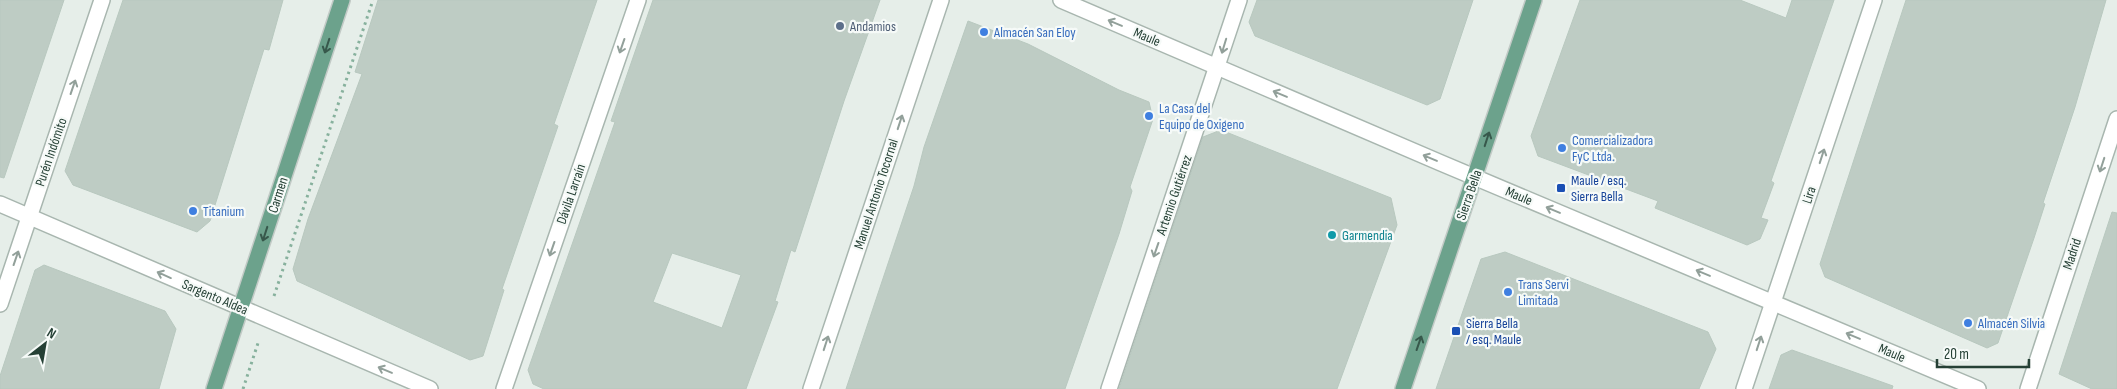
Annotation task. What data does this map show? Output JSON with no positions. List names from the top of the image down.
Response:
{
  "streets": {
    "main road": ["Carmen", "Sierra Bella"],
    "street": [
      "Maule",
      "Purén Indómito",
      "Dávila Larraín",
      "Manuel Antonio Tocornal",
      "Artemio Gutiérrez",
      "Lira",
      "Madrid",
      "Sargento Aldea"
    ]
  },
  "crossings": [
    ["Maule", "Artemio Gutiérrez"],
    ["Maule", "Sierra Bella"],
    ["Maule", "Lira"],
    ["Purén Indómito", "Sargento Aldea"],
    ["Carmen", "Sargento Aldea"]
  ],
  "one_way": [
    "Maule",
    "Purén Indómito",
    "Dávila Larraín",
    "Manuel Antonio Tocornal",
    "Carmen",
    "Artemio Gutiérrez",
    "Sierra Bella",
    "Lira",
    "Madrid",
    "Sargento Aldea"
  ],
  "places": {
    "other": [
      "Andamios",
      "Almacén San Eloy",
      "La Casa del Equipo de Oxigeno",
      "Comercializadora FyC Ltda.",
      "Titanium",
      "Garmendia",
      "Trans Servi Limitada",
      "Almacén Silvia"
    ],
    "transit": ["Maule / esq. Sierra Bella", "Sierra Bella / esq. Maule"]
  },
  "scale_bar": "20 m",
  "north": "top right"
}
